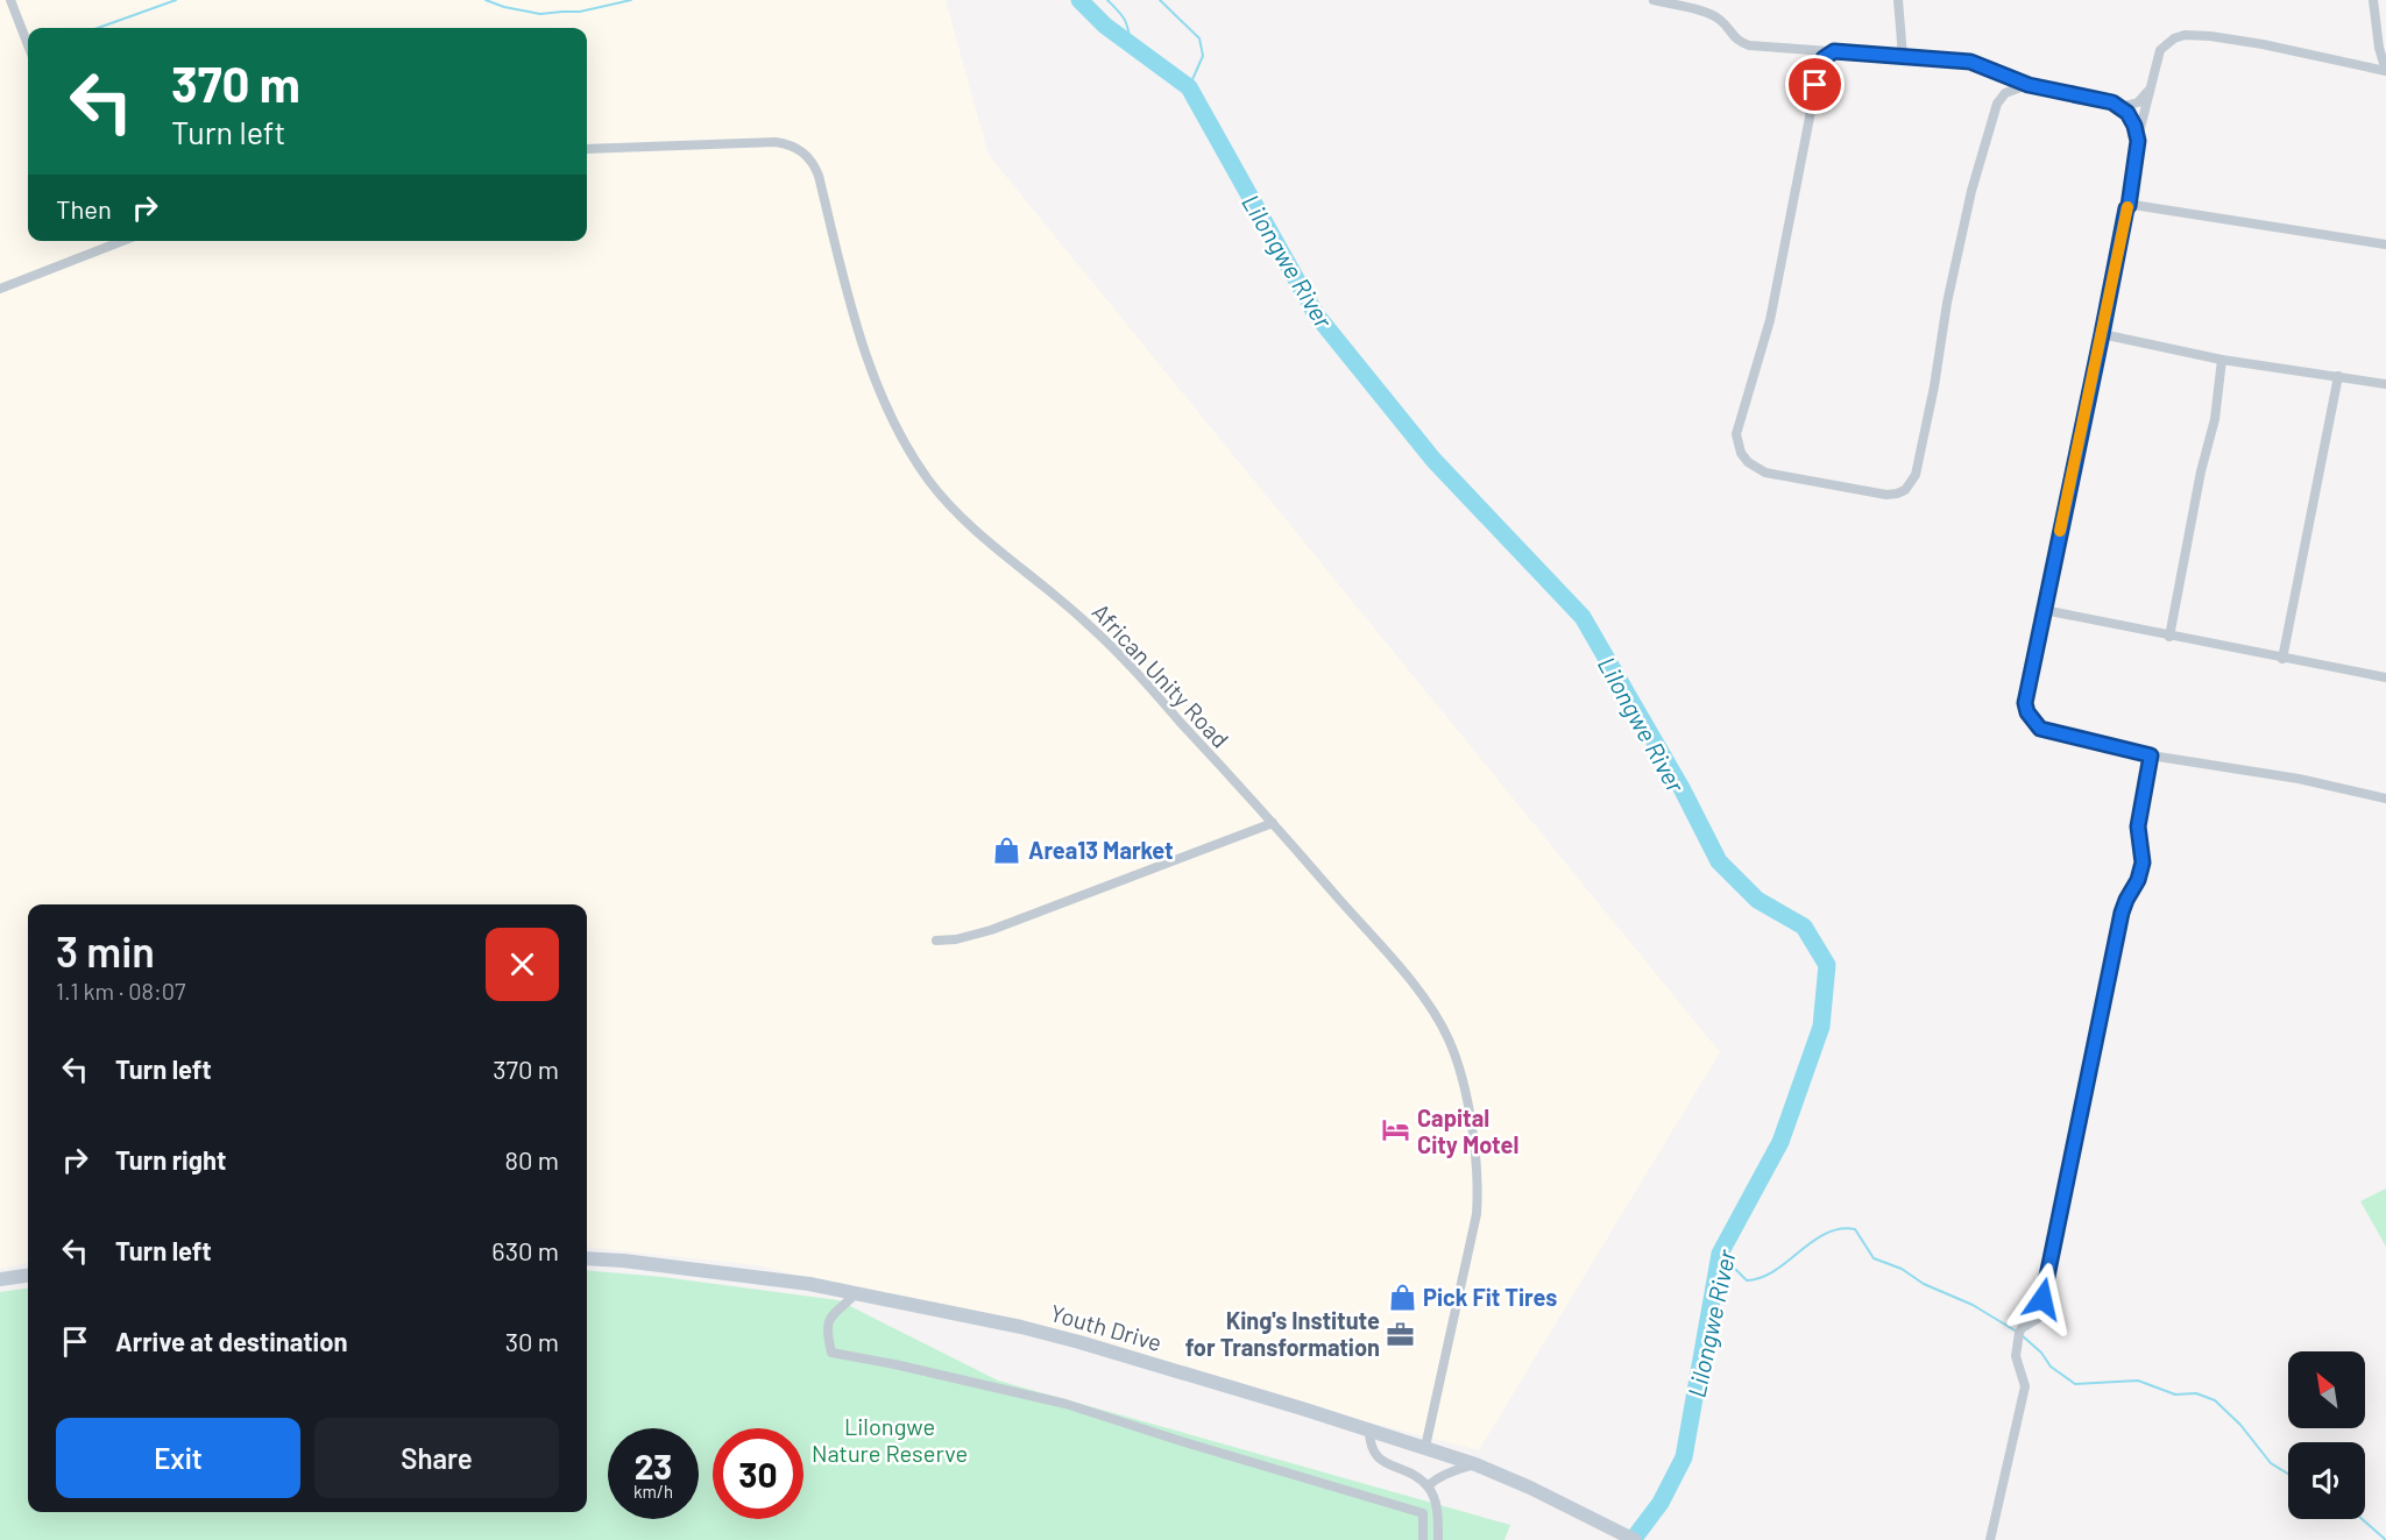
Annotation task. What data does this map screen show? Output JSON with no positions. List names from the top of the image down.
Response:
{
  "streets": {
    "street": ["African Unity Road", "Youth Drive"]
  },
  "crossings": [
    ["African Unity Road", "Youth Drive"]
  ],
  "water": ["Lilongwe River"],
  "parks": ["Lilongwe Nature Reserve"],
  "places": {
    "shop": ["Area13 Market", "Pick Fit Tires"],
    "hotel": ["Capital City Motel"],
    "office": ["King's Institute for Transformation"]
  },
  "north": "top left",
  "page": {
    "turn": ["370 m", "Turn left"],
    "then": "Then",
    "heading": ["3 min", "1.1 km · 08:07"],
    "list": [
      {
        "name": "Turn left",
        "value": "370 m"
      },
      {
        "name": "Turn right",
        "value": "80 m"
      },
      {
        "name": "Turn left",
        "value": "630 m"
      },
      {
        "name": "Arrive at destination",
        "value": "30 m"
      }
    ],
    "buttons": ["Exit", "Share"],
    "speed": "23 km/h",
    "limit": "30"
  }
}
